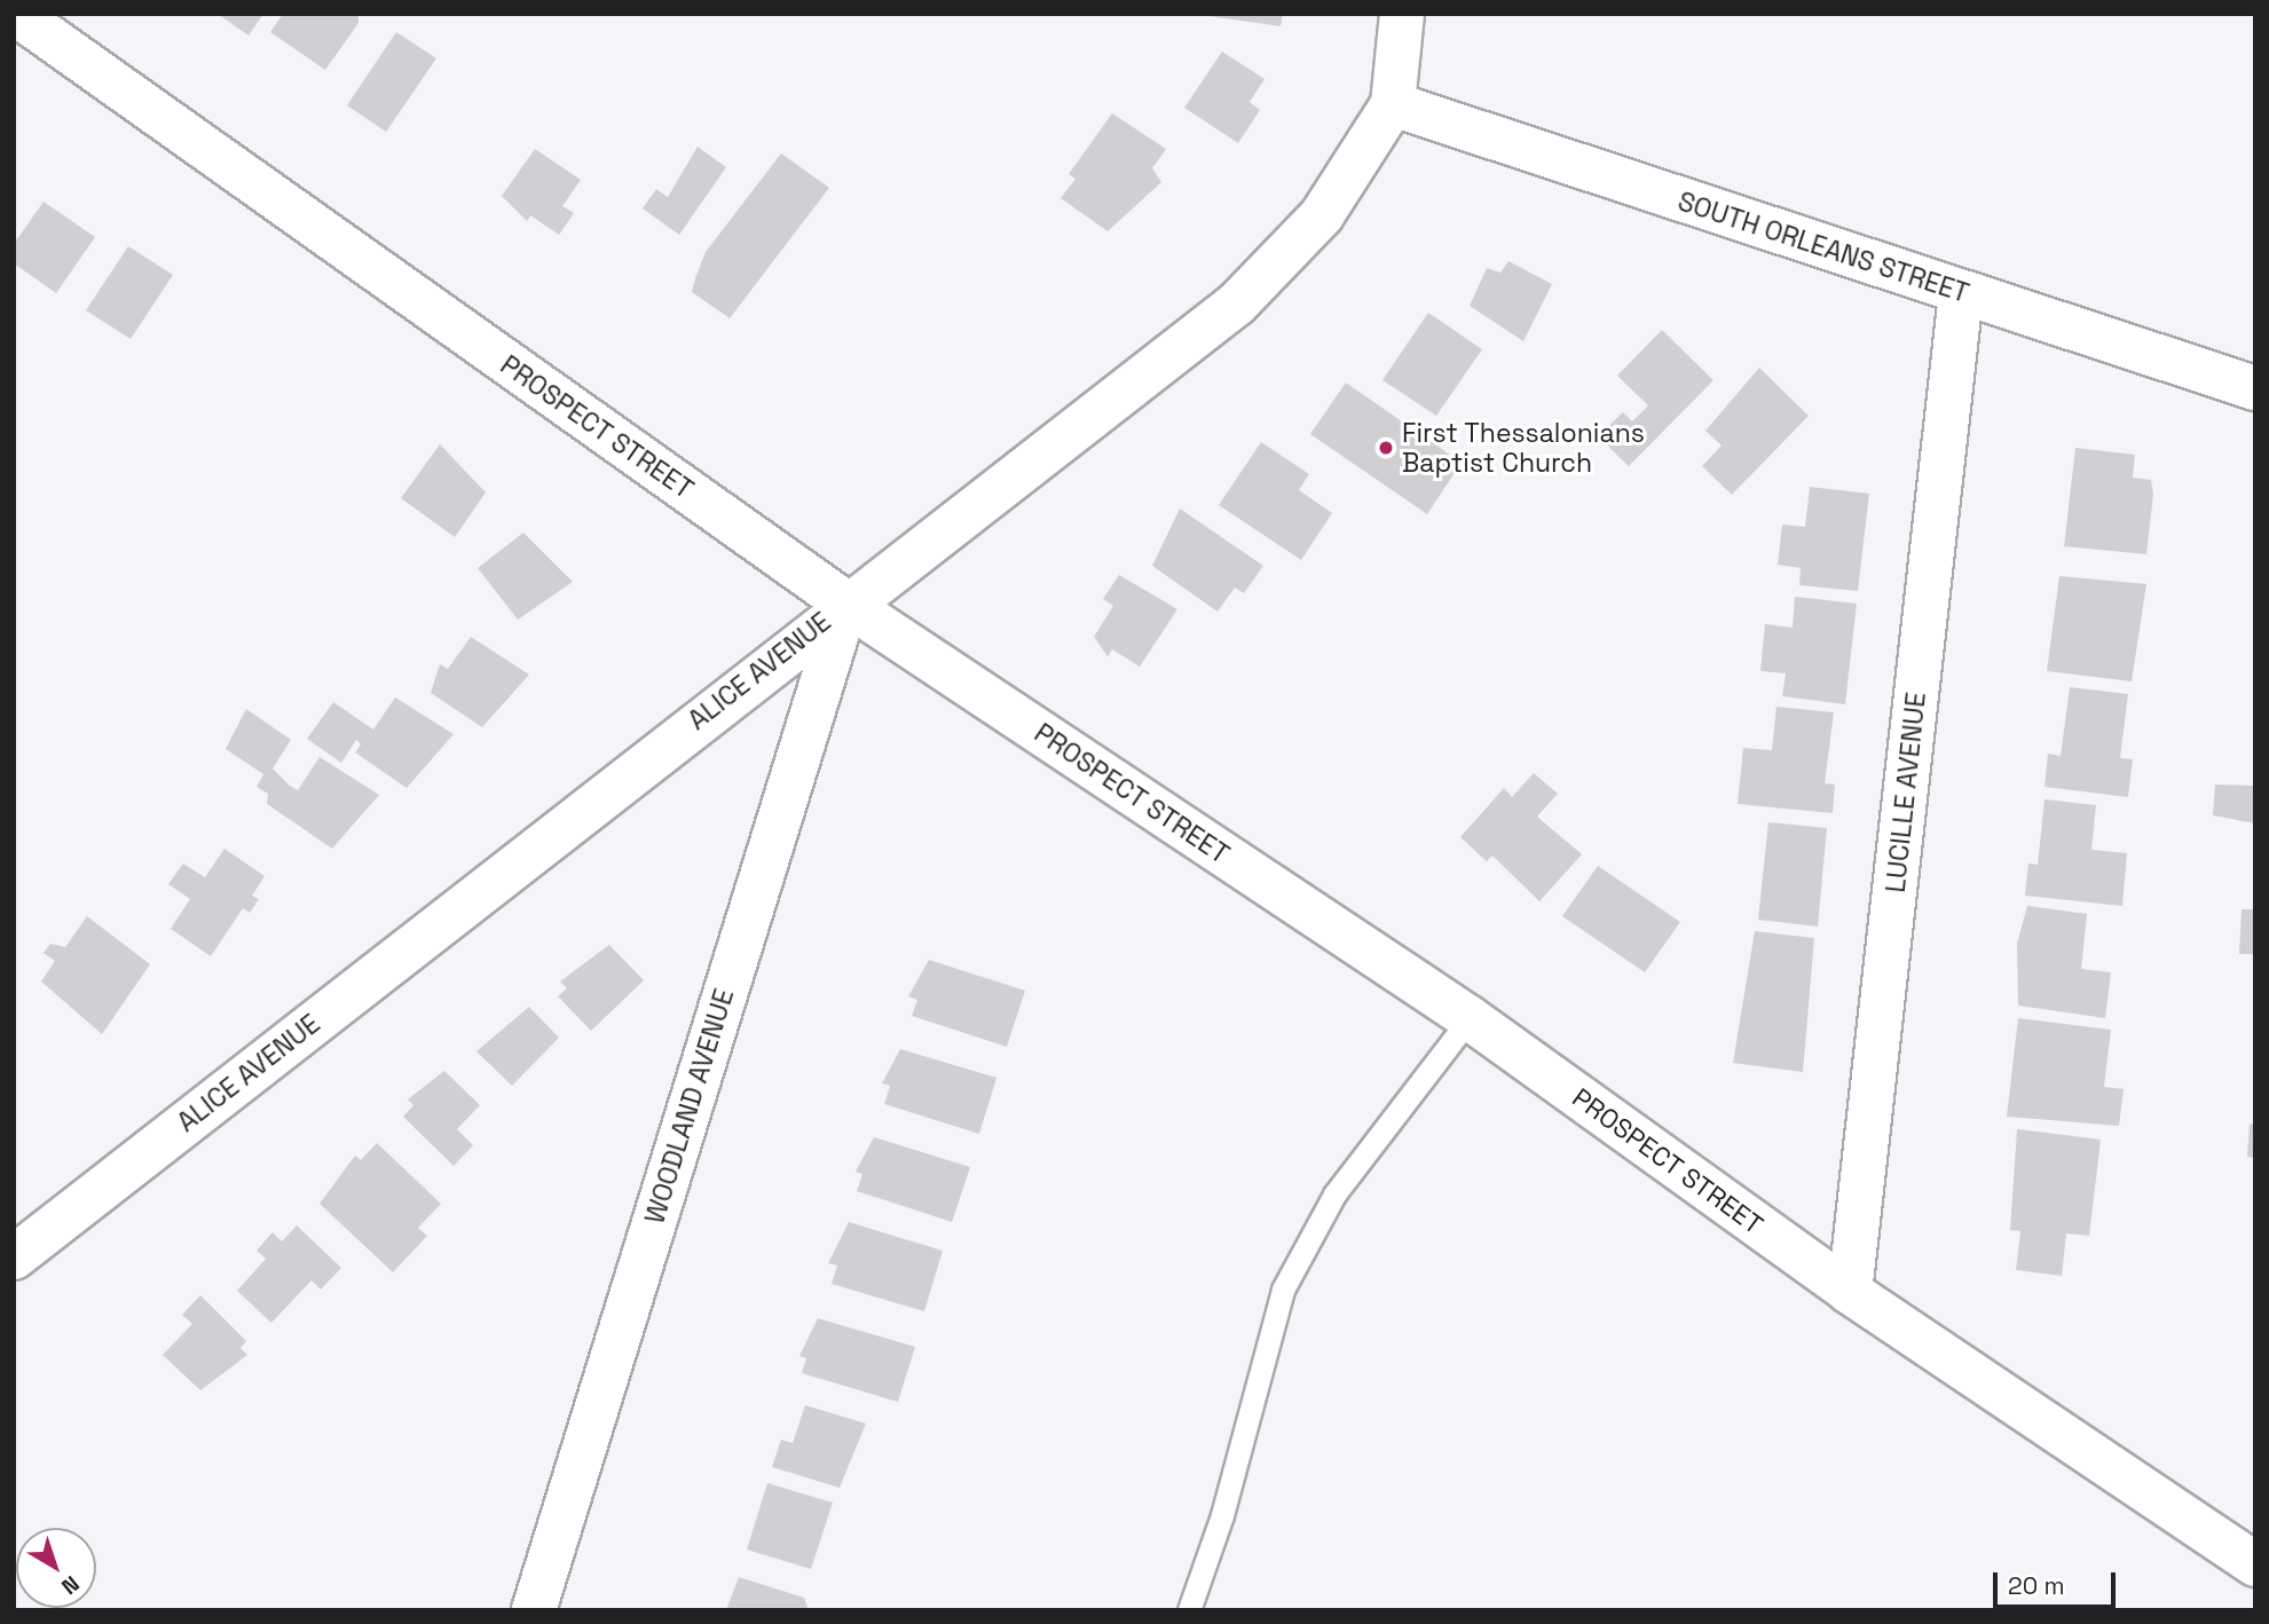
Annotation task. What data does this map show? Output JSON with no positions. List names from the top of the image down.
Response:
{
  "streets": {
    "street": [
      "SOUTH ORLEANS STREET",
      "PROSPECT STREET",
      "ALICE AVENUE",
      "LUCILLE AVENUE",
      "WOODLAND AVENUE"
    ]
  },
  "crossings": [
    ["SOUTH ORLEANS STREET", "ALICE AVENUE"],
    ["SOUTH ORLEANS STREET", "LUCILLE AVENUE"],
    ["PROSPECT STREET", "ALICE AVENUE"],
    ["PROSPECT STREET", "LUCILLE AVENUE"],
    ["PROSPECT STREET", "WOODLAND AVENUE"],
    ["ALICE AVENUE", "WOODLAND AVENUE"]
  ],
  "places": ["First Thessalonians Baptist Church"],
  "scale_bar": "20 m",
  "north": "bottom right"
}
